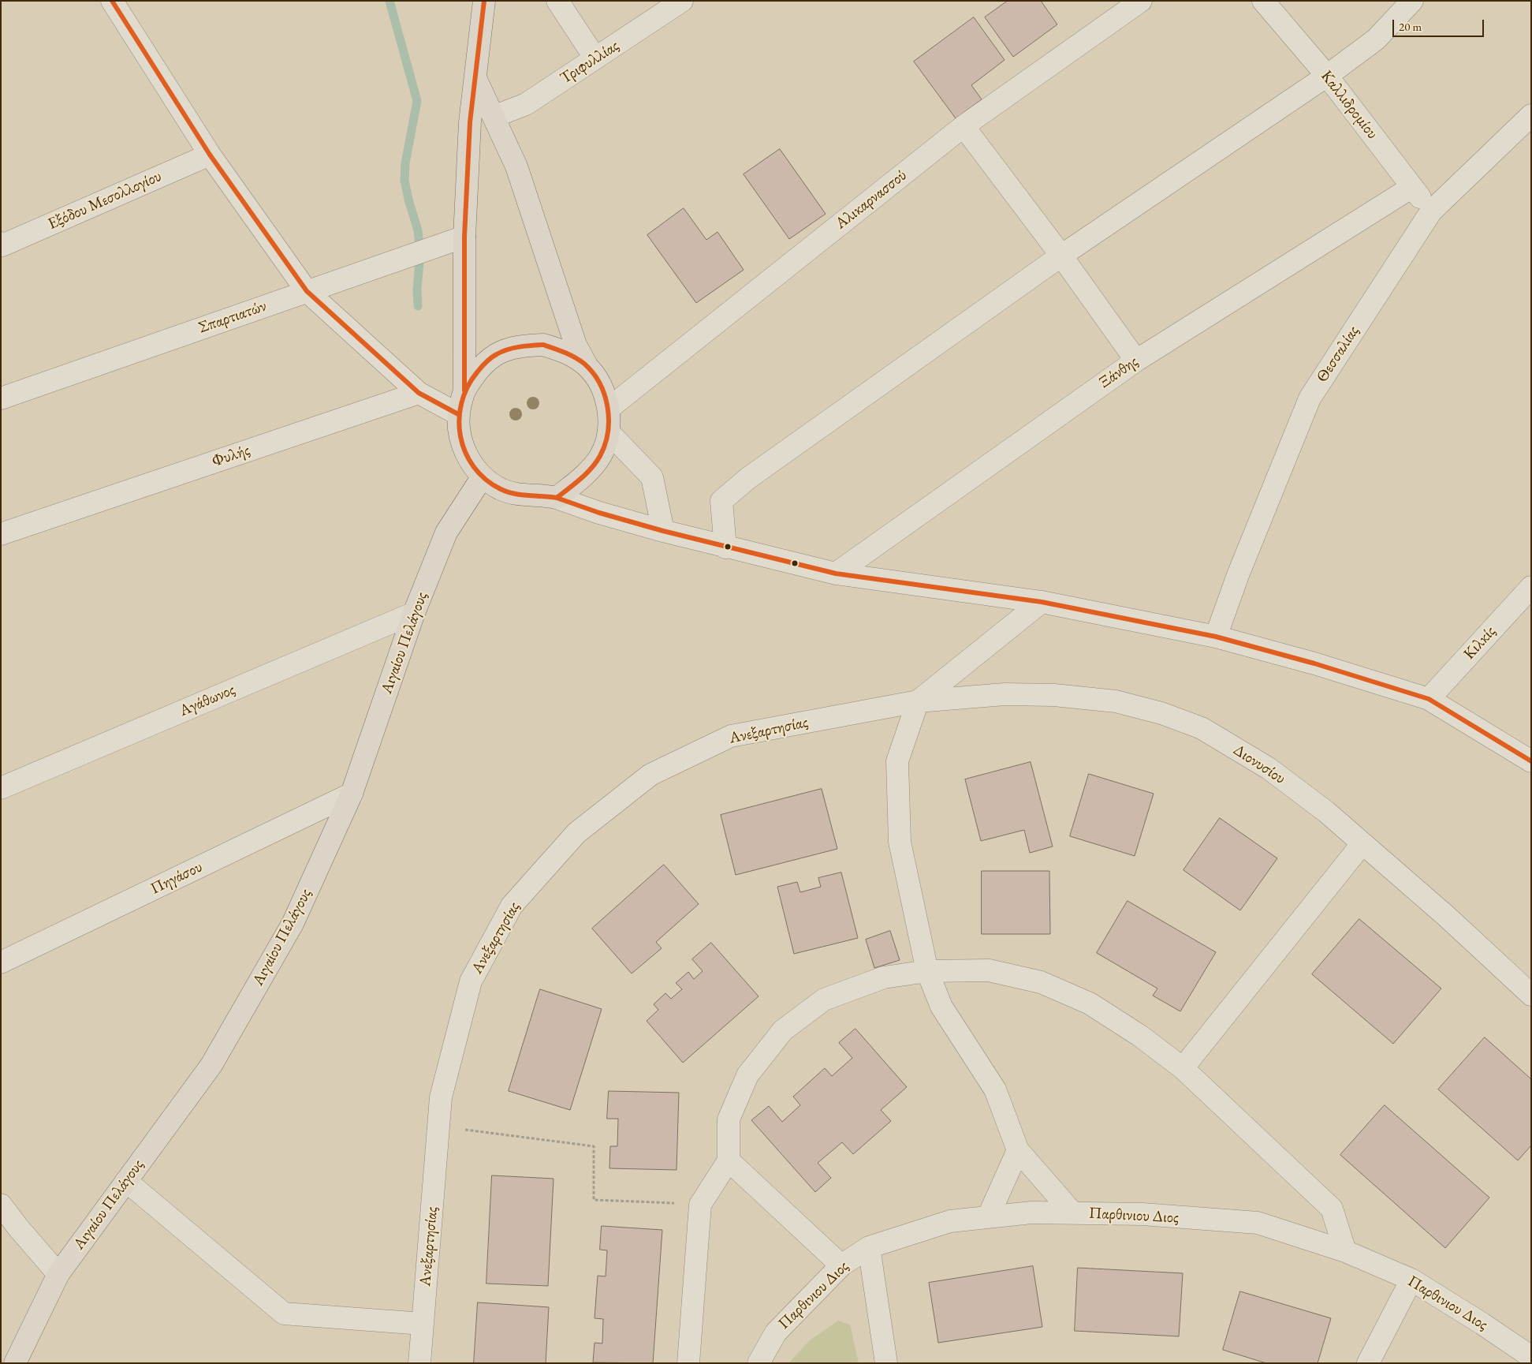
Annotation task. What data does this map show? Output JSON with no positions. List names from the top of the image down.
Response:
{
  "streets": {
    "main road": ["Αιγαίου Πελάγους"],
    "street": [
      "Τριφυλλίας",
      "Καλλιδρομίου",
      "Αλικαρνασσού",
      "Εξόδου Μεσολλογίου",
      "Σπαρτιατών",
      "Θεσσαλίας",
      "Ξάνθης",
      "Φυλής",
      "Κιλκίς",
      "Αγάθωνος",
      "Ανεξαρτησίας",
      "Διονυσίου",
      "Πηγάσου",
      "Παρθινιου Διος"
    ]
  },
  "crossings": [
    ["Καλλιδρομίου", "Θεσσαλίας"],
    ["Καλλιδρομίου", "Ξάνθης"],
    ["Αιγαίου Πελάγους", "Αγάθωνος"],
    ["Αιγαίου Πελάγους", "Πηγάσου"],
    ["Ανεξαρτησίας", "Διονυσίου"]
  ],
  "scale_bar": "20 m"
}
